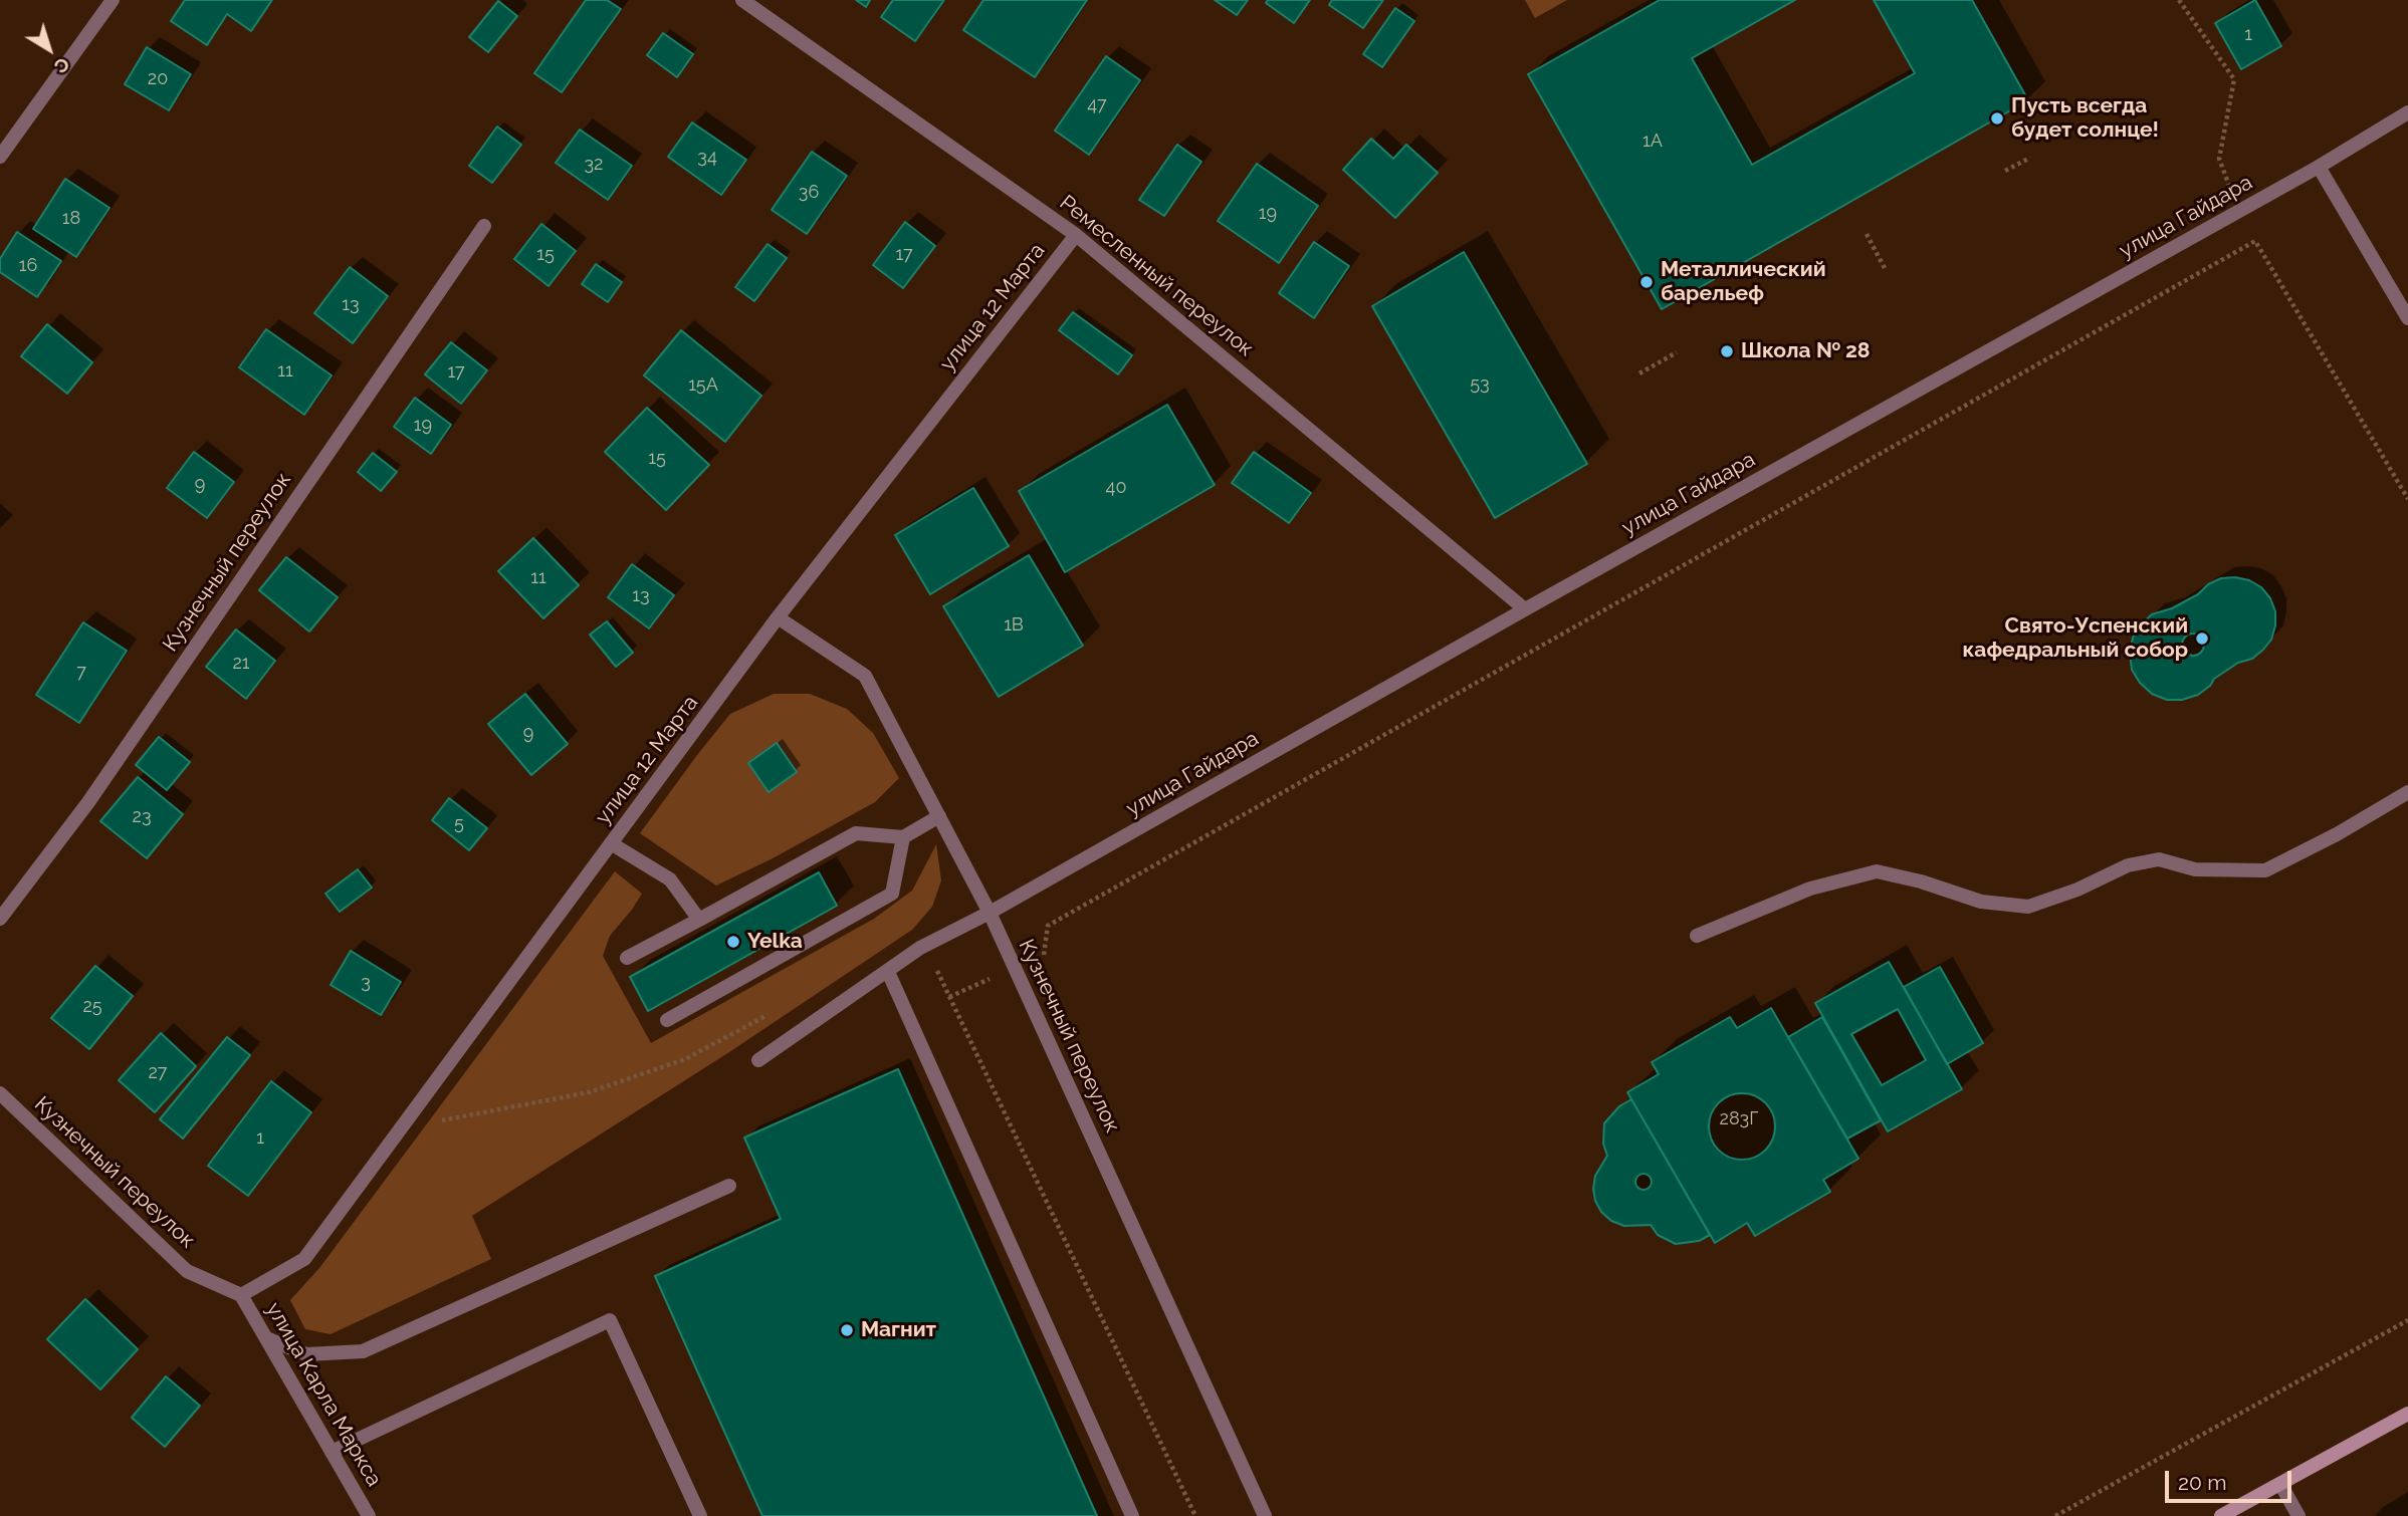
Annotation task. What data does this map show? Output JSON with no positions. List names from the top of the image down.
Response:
{
  "streets": {
    "street": [
      "улица Гайдара",
      "Ремесленный переулок",
      "улица 12 Марта",
      "Кузнечный переулок",
      "улица Карла Маркса"
    ]
  },
  "crossings": [
    ["улица Гайдара", "Ремесленный переулок"],
    ["улица Гайдара", "Кузнечный переулок"],
    ["Ремесленный переулок", "улица 12 Марта"],
    ["улица 12 Марта", "Кузнечный переулок"],
    ["улица 12 Марта", "улица Карла Маркса"],
    ["Кузнечный переулок", "улица Карла Маркса"]
  ],
  "places": [
    "Пусть всегда будет солнце!",
    "Металлический барельеф",
    "Школа № 28",
    "Свято-Успенский кафедральный собор",
    "Yelka",
    "Магнит"
  ],
  "house_numbers": [
    "1",
    "20",
    "47",
    "1А",
    "34",
    "32",
    "36",
    "19",
    "18",
    "15",
    "17",
    "16",
    "13",
    "11",
    "17",
    "53",
    "15А",
    "19",
    "15",
    "9",
    "40",
    "11",
    "13",
    "1В",
    "21",
    "7",
    "9",
    "23",
    "5",
    "3",
    "25",
    "27",
    "283Г",
    "1"
  ],
  "scale_bar": "20 m",
  "north": "bottom right"
}
